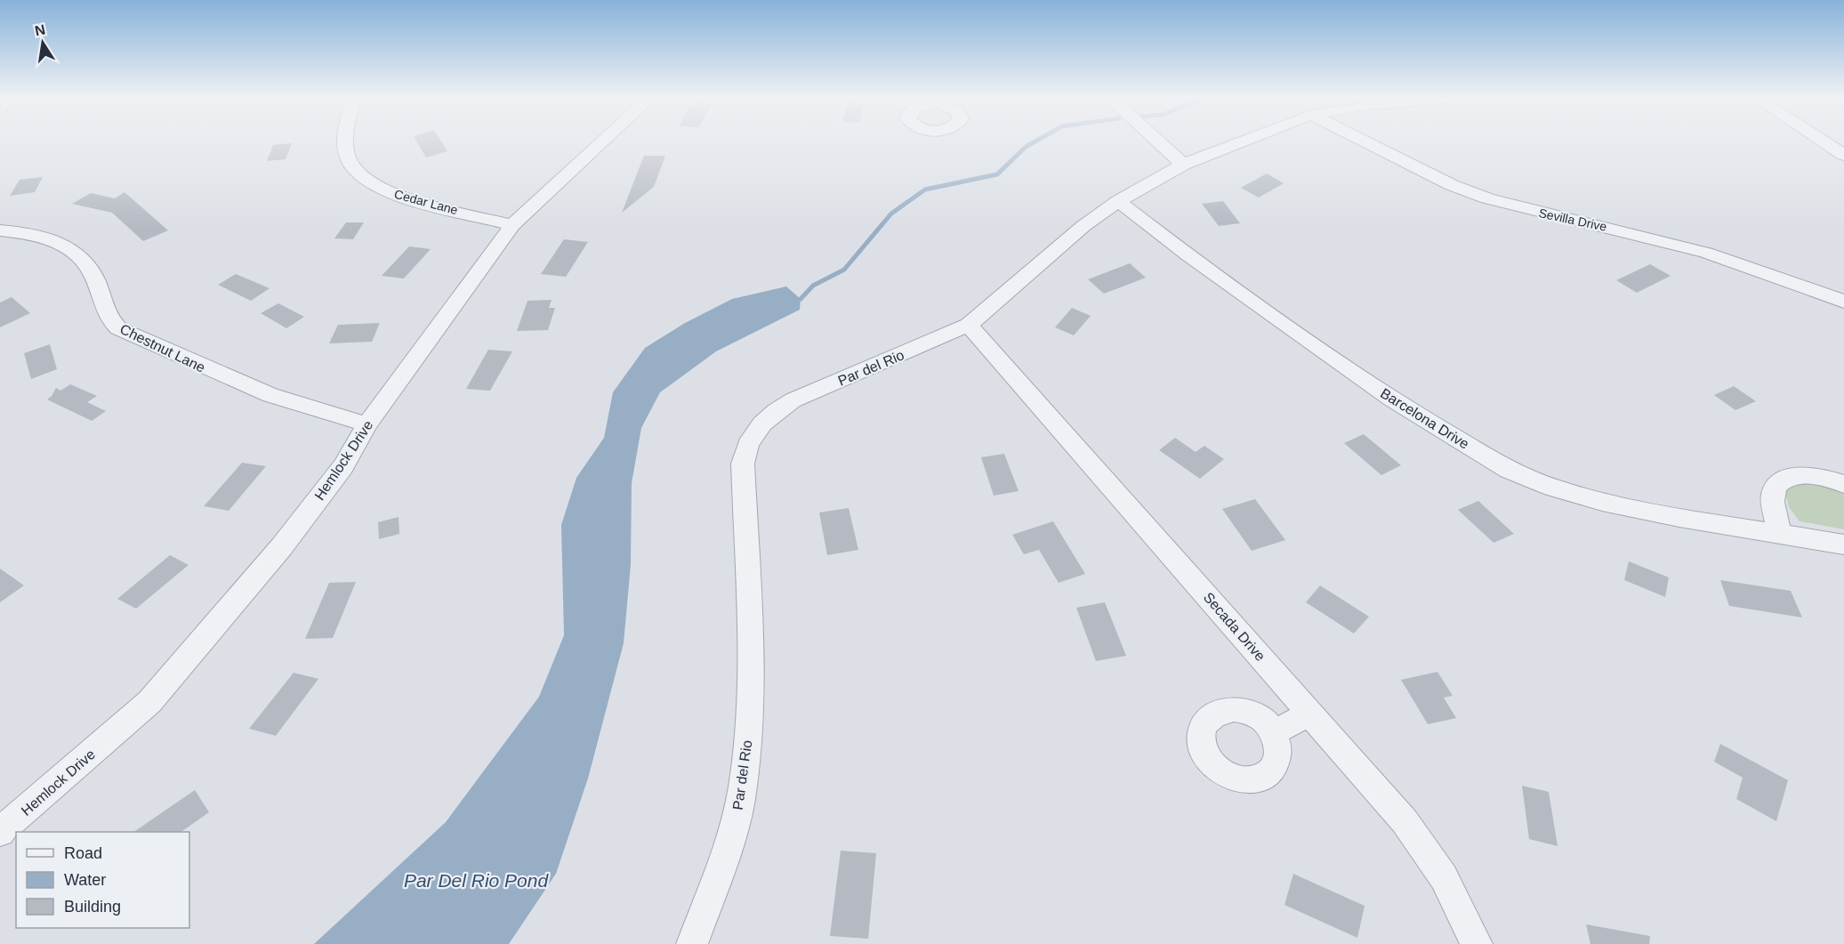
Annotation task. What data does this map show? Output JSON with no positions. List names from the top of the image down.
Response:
{
  "streets": {
    "street": [
      "Cedar Lane",
      "Sevilla Drive",
      "Chestnut Lane",
      "Par del Rio",
      "Barcelona Drive",
      "Hemlock Drive",
      "Secada Drive"
    ]
  },
  "crossings": [
    ["Cedar Lane", "Hemlock Drive"],
    ["Chestnut Lane", "Hemlock Drive"],
    ["Par del Rio", "Barcelona Drive"],
    ["Par del Rio", "Secada Drive"]
  ],
  "water": ["Par Del Rio Pond"],
  "legend": ["Road", "Water", "Building"],
  "north": "top"
}
